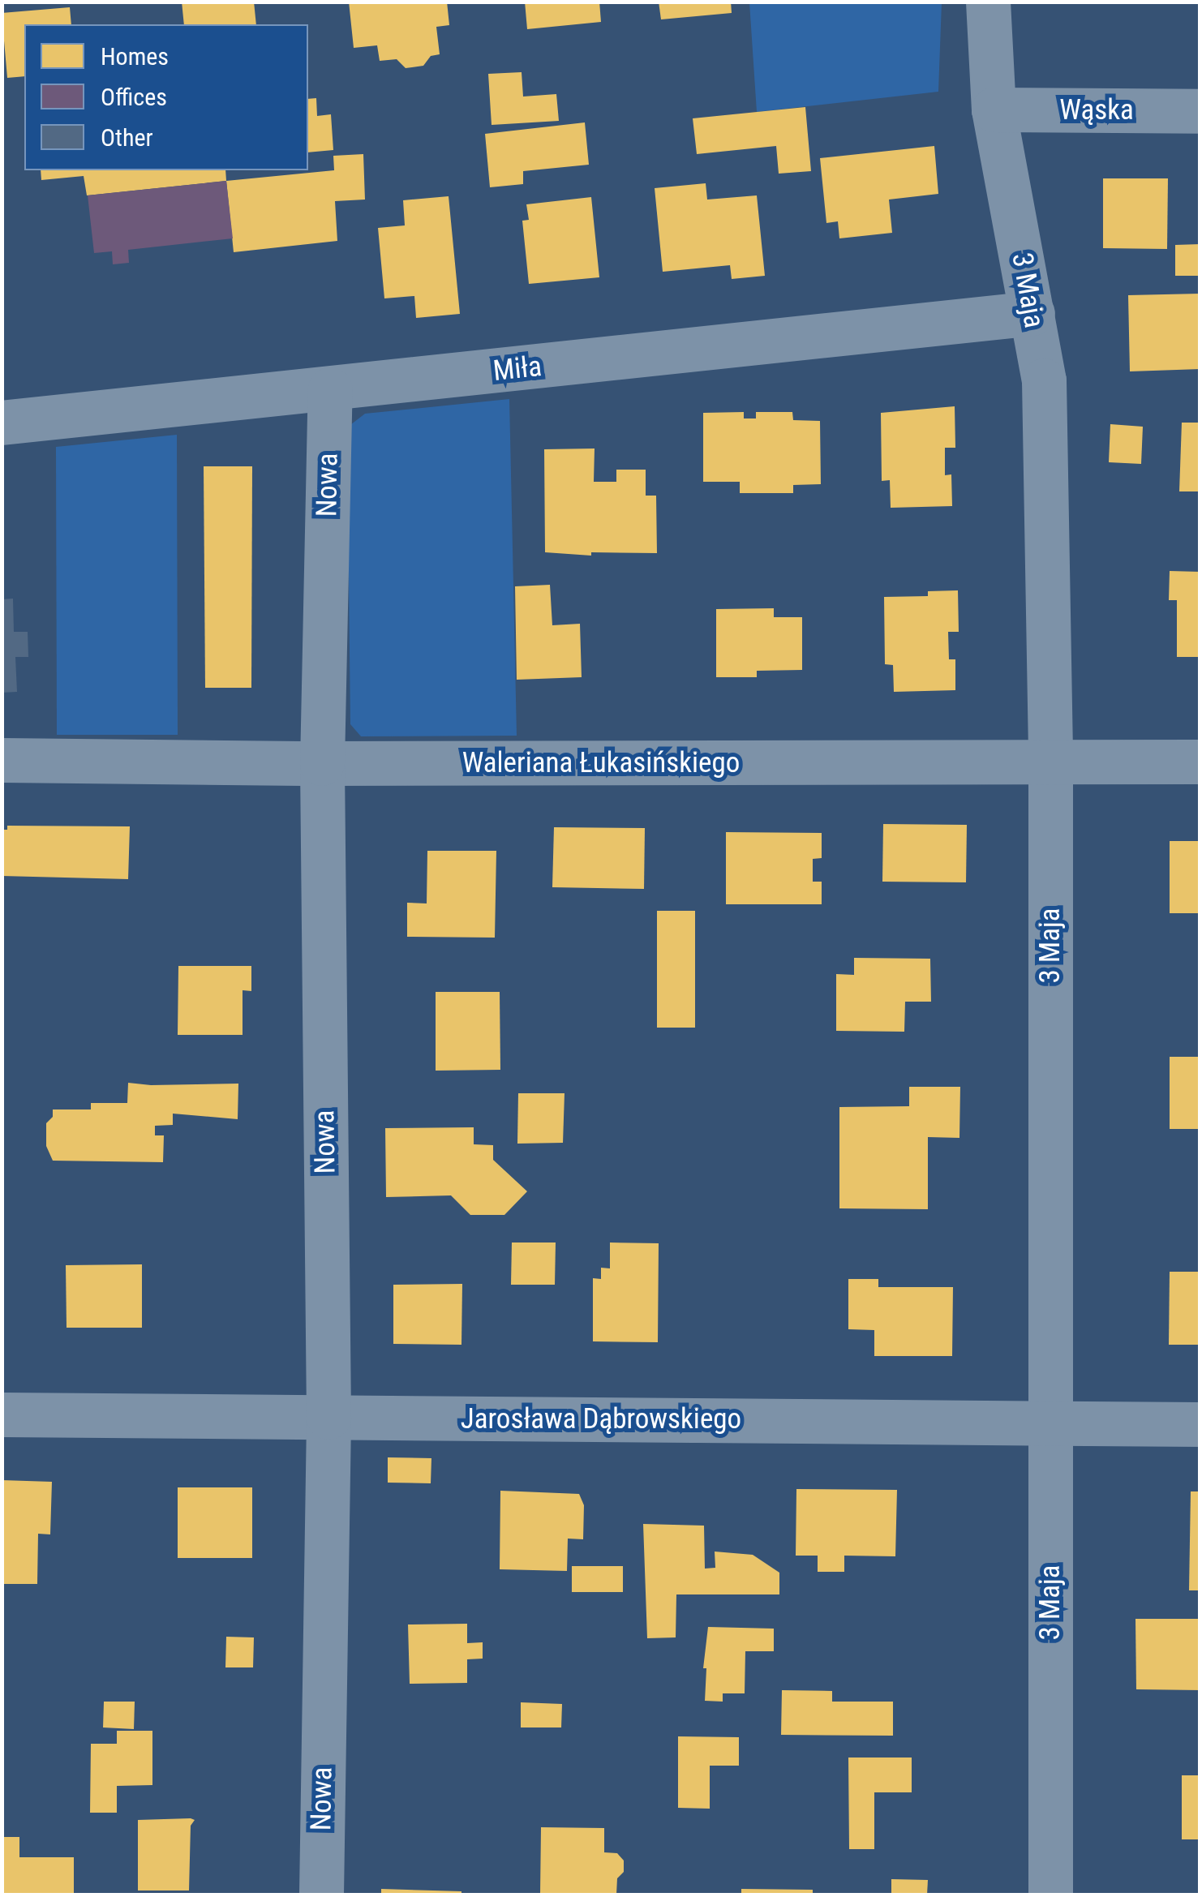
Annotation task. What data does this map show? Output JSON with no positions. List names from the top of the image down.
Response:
{
  "streets": {
    "street": [
      "Wąska",
      "3 Maja",
      "Miła",
      "Nowa",
      "Waleriana Łukasińskiego",
      "Jarosława Dąbrowskiego"
    ]
  },
  "crossings": [
    ["Wąska", "3 Maja"],
    ["3 Maja", "Miła"],
    ["3 Maja", "Waleriana Łukasińskiego"],
    ["3 Maja", "Jarosława Dąbrowskiego"],
    ["Miła", "Nowa"],
    ["Nowa", "Waleriana Łukasińskiego"],
    ["Nowa", "Jarosława Dąbrowskiego"]
  ],
  "legend": ["Homes", "Offices", "Other"]
}
